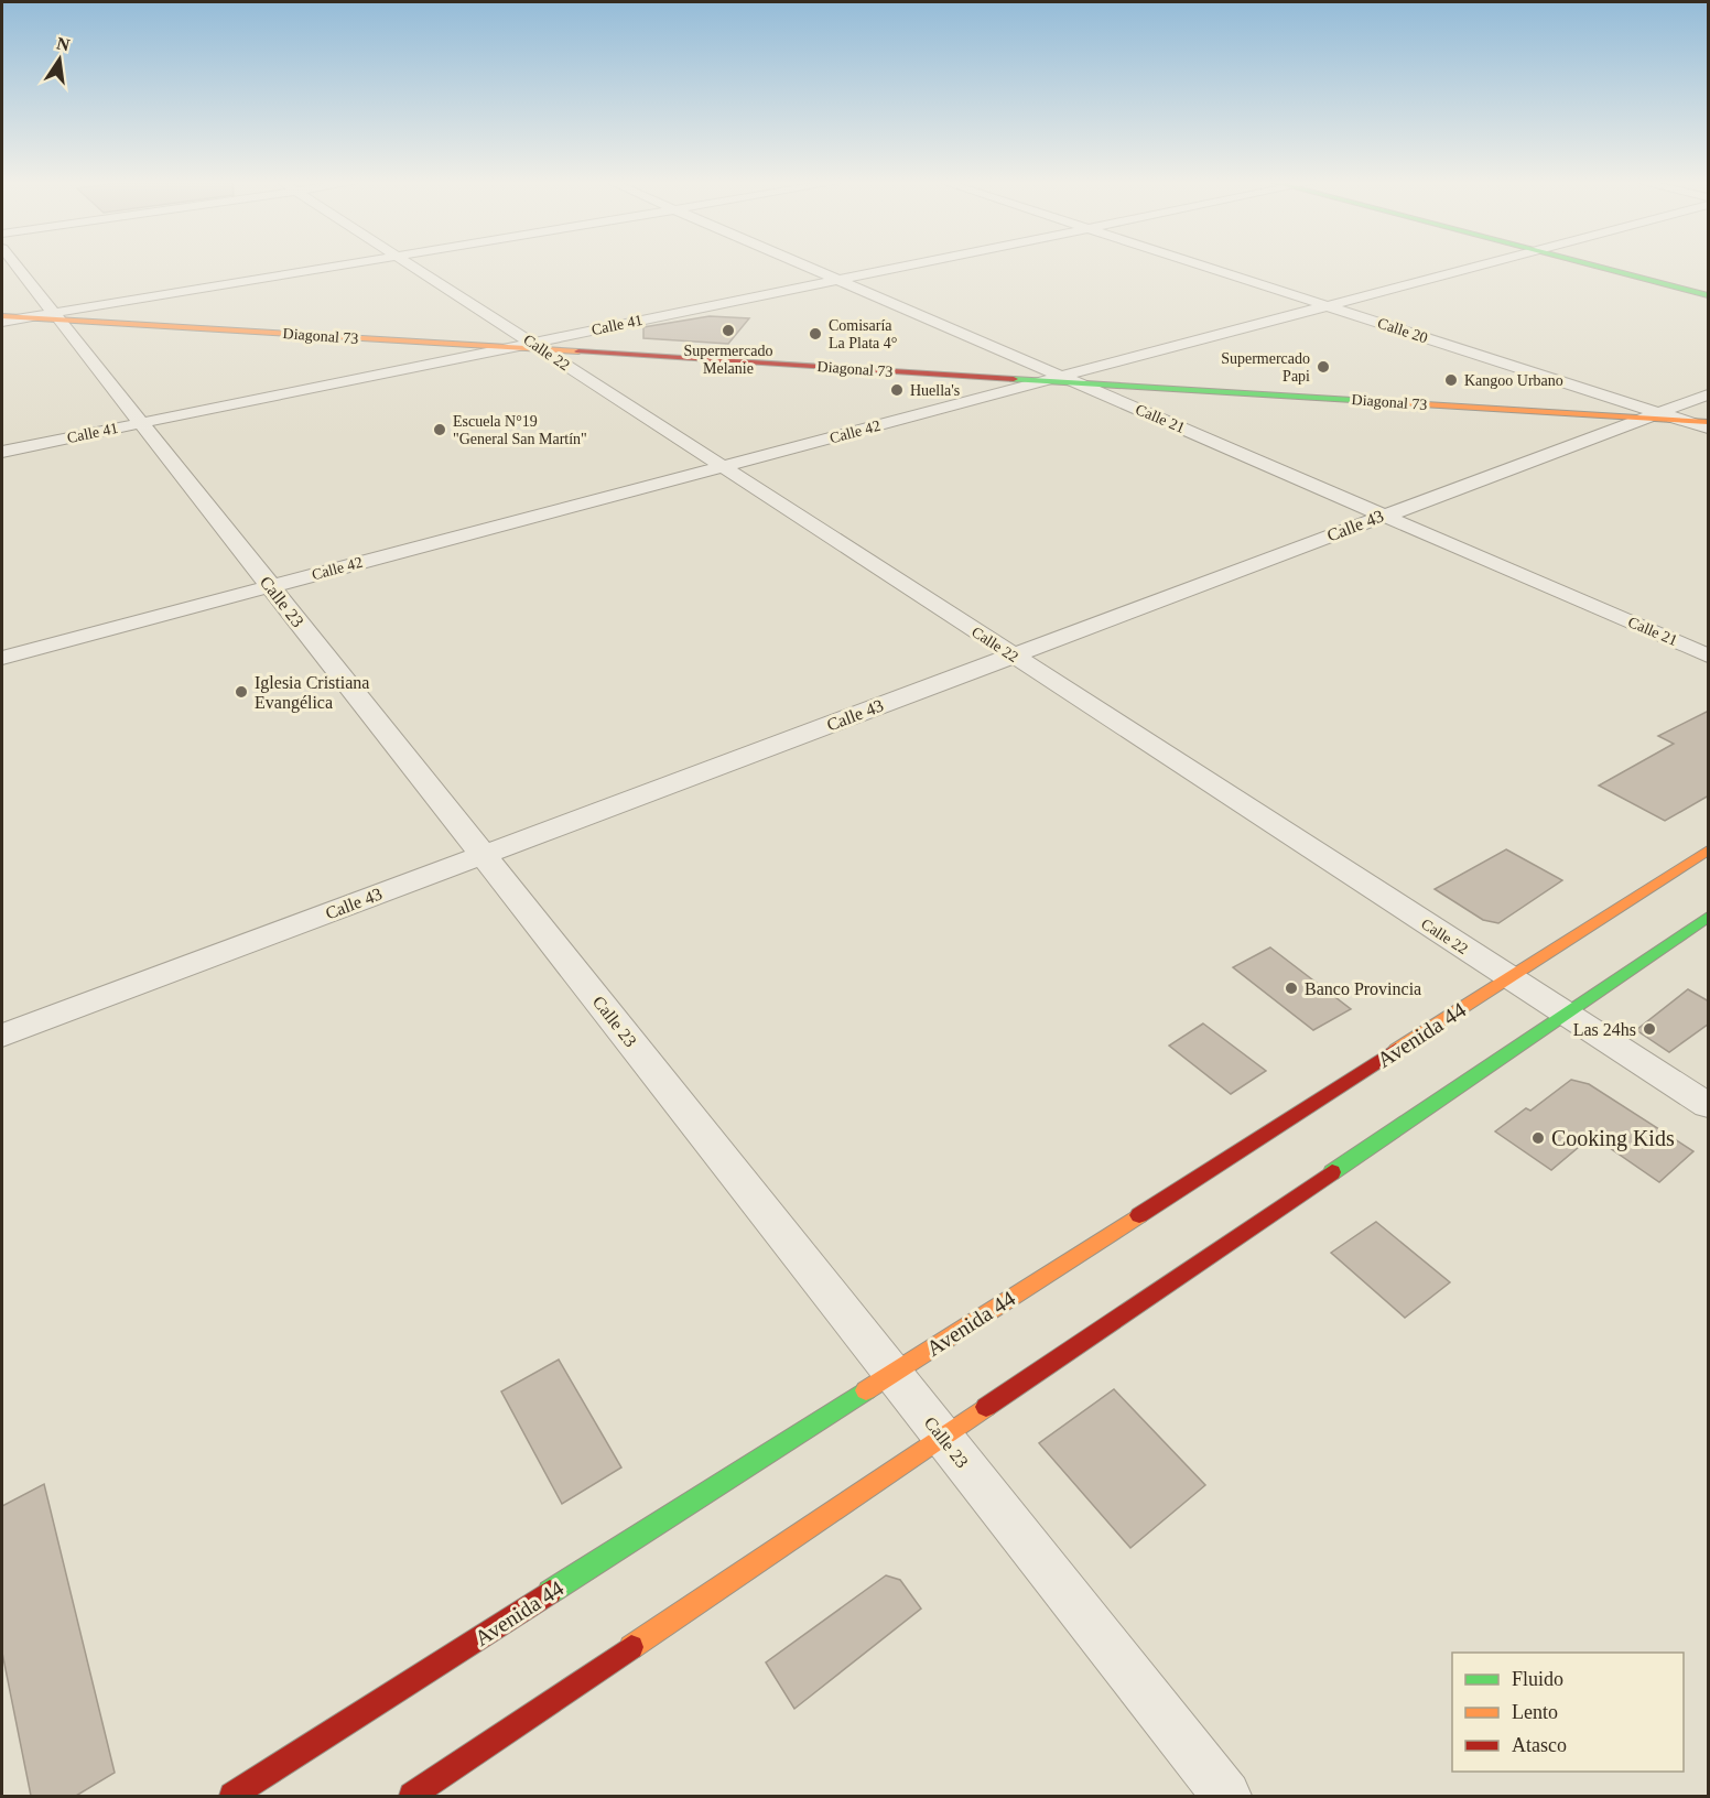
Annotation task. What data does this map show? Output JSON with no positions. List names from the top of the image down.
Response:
{
  "streets": {
    "main road": ["Diagonal 73", "Avenida 44"],
    "street": [
      "Calle 41",
      "Calle 20",
      "Calle 22",
      "Calle 21",
      "Calle 42",
      "Calle 43",
      "Calle 23"
    ]
  },
  "crossings": [
    ["Calle 41", "Diagonal 73"],
    ["Calle 41", "Calle 22"],
    ["Calle 41", "Calle 21"],
    ["Calle 41", "Calle 23"],
    ["Calle 20", "Diagonal 73"],
    ["Calle 20", "Calle 42"],
    ["Calle 20", "Calle 43"],
    ["Diagonal 73", "Calle 22"],
    ["Diagonal 73", "Calle 21"],
    ["Diagonal 73", "Calle 42"],
    ["Diagonal 73", "Calle 43"],
    ["Diagonal 73", "Calle 23"],
    ["Calle 22", "Calle 42"],
    ["Calle 22", "Calle 43"],
    ["Calle 22", "Avenida 44"],
    ["Calle 21", "Calle 42"],
    ["Calle 21", "Calle 43"],
    ["Calle 42", "Calle 23"],
    ["Calle 43", "Calle 23"],
    ["Calle 23", "Avenida 44"]
  ],
  "places": [
    "Supermercado Melanie",
    "Comisaría La Plata 4°",
    "Supermercado Papi",
    "Kangoo Urbano",
    "Huella's",
    "Escuela N°19 \"General San Martín\"",
    "Iglesia Cristiana Evangélica",
    "Banco Provincia",
    "Las 24hs",
    "Cooking Kids"
  ],
  "legend": ["Fluido", "Lento", "Atasco"],
  "north": "top"
}
